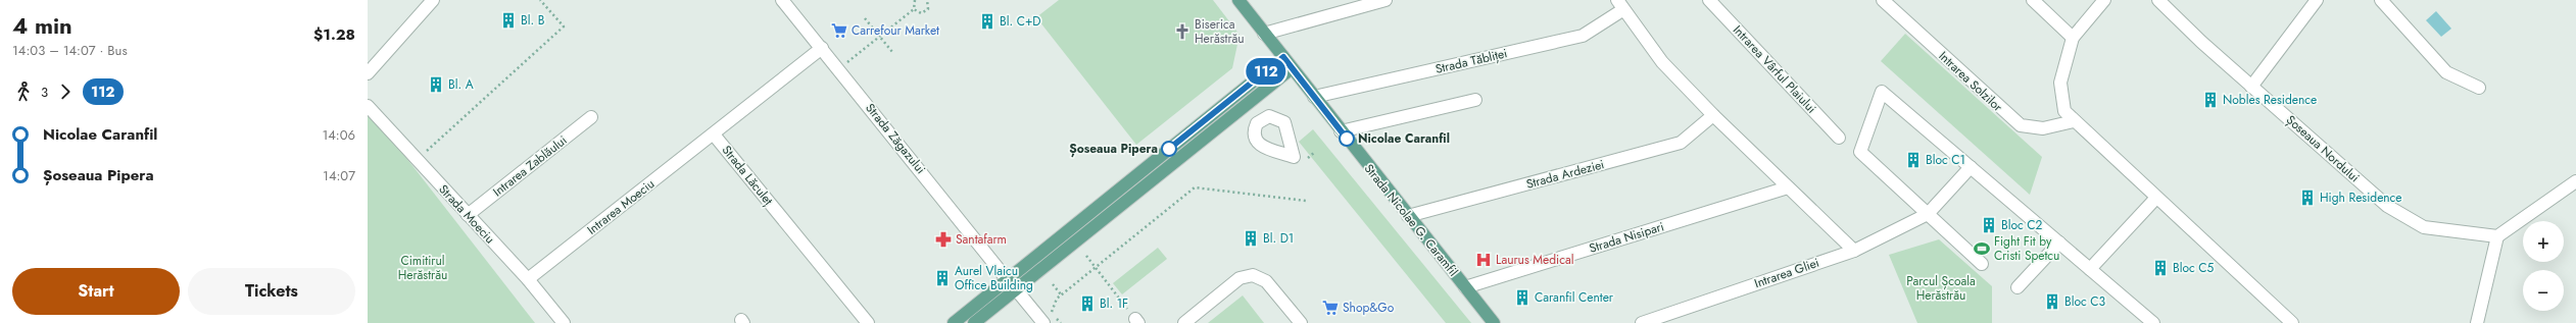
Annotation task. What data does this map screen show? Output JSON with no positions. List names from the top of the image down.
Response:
{
  "streets": {
    "main road": ["Strada Nicolae G. Caramfil"],
    "street": [
      "Strada Tăbliței",
      "Intrarea Vârful Plaiului",
      "Intrarea Solzilor",
      "Strada Zăgazului",
      "Șoseaua Nordului",
      "Intrarea Zablăului",
      "Strada Ardeziei",
      "Strada Lăculeț",
      "Intrarea Moeciu",
      "Strada Moeciu",
      "Strada Nisipari",
      "Intrarea Gliei"
    ]
  },
  "crossings": [
    ["Strada Tăbliței", "Strada Nicolae G. Caramfil"],
    ["Strada Zăgazului", "Strada Lăculeț"],
    ["Intrarea Zablăului", "Strada Moeciu"],
    ["Strada Ardeziei", "Strada Nicolae G. Caramfil"],
    ["Strada Lăculeț", "Intrarea Moeciu"],
    ["Intrarea Moeciu", "Strada Moeciu"],
    ["Strada Nicolae G. Caramfil", "Strada Nisipari"]
  ],
  "parks": ["Cimitirul Herăstrău", "Parcul Școala Herăstrău"],
  "places": {
    "building": [
      "Bl. B",
      "Bl. C+D",
      "Bl. A",
      "Nobles Residence",
      "Bloc C1",
      "High Residence",
      "Bloc C2",
      "Bl. D1",
      "Bloc C5",
      "Aurel Vlaicu Office Building",
      "Caranfil Center",
      "Bloc C3",
      "Bl. 1F"
    ],
    "supermarket": ["Carrefour Market", "Shop&Go"],
    "church": ["Biserica Herăstrău"],
    "other": ["Nicolae Caranfil", "Șoseaua Pipera"],
    "pharmacy": ["Santafarm"],
    "sports": ["Fight Fit by Cristi Spetcu"],
    "hospital": ["Laurus Medical"]
  },
  "lines": ["bus line 112"],
  "page": {
    "heading": ["4 min", "14:03 – 14:07 · Bus", "$1.28"],
    "on_map": "112",
    "legs": ["3", "112"],
    "list": [
      {
        "name": "Nicolae Caranfil",
        "value": "14:06"
      },
      {
        "name": "Șoseaua Pipera",
        "value": "14:07"
      }
    ],
    "map_buttons": ["+", "−"],
    "buttons": ["Start", "Tickets"]
  }
}
